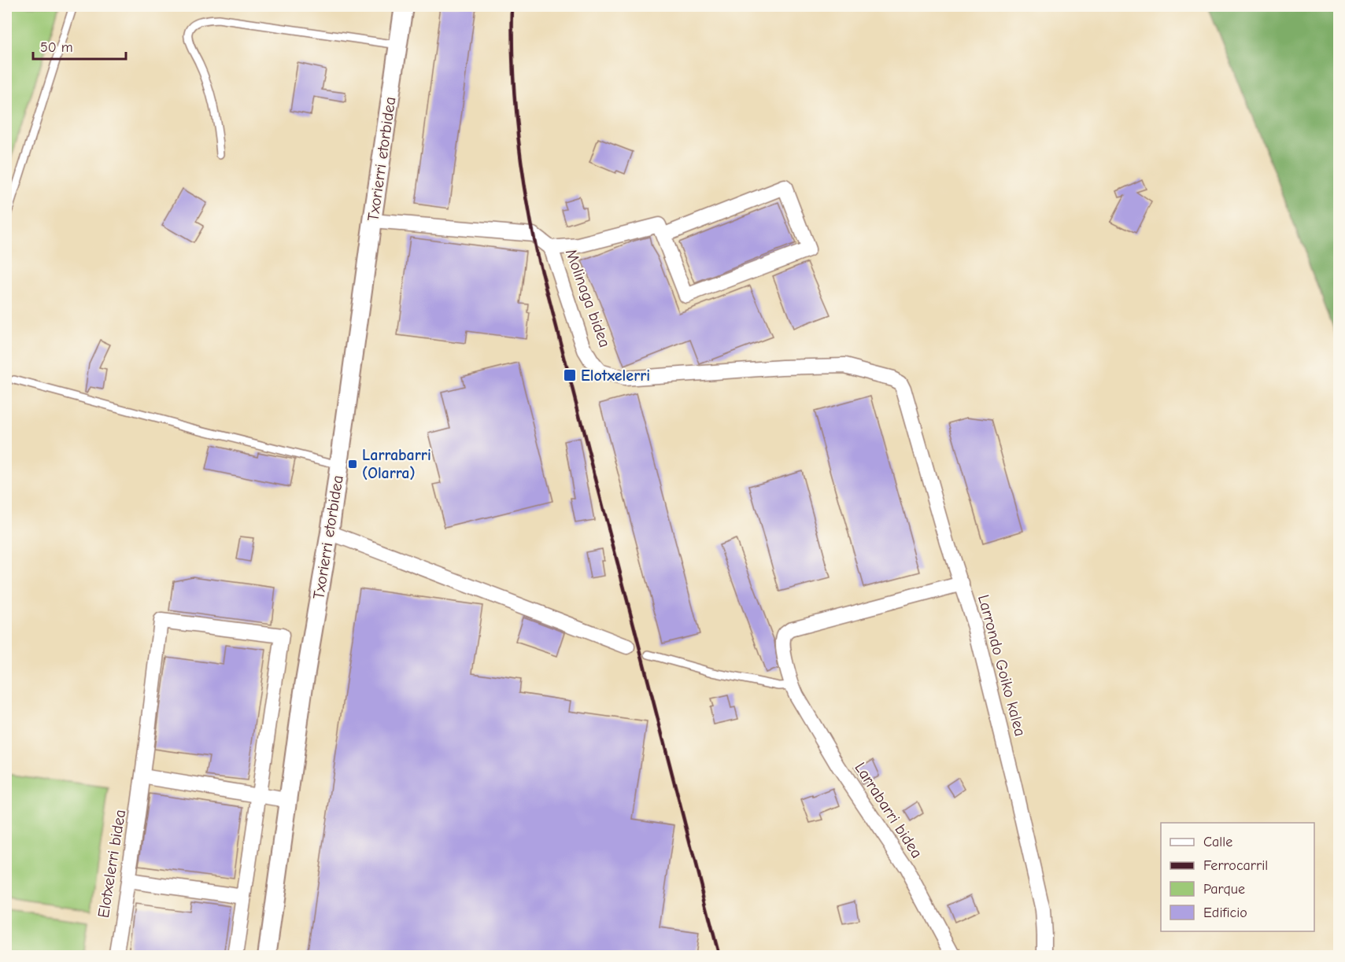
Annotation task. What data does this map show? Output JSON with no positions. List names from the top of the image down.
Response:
{
  "streets": {
    "street": [
      "Txorierri etorbidea",
      "Molinaga bidea",
      "Larrondo Goiko kalea",
      "Larrabarri bidea",
      "Elotxelerri bidea"
    ]
  },
  "crossings": [
    ["Txorierri etorbidea", "Molinaga bidea"],
    ["Molinaga bidea", "Larrondo Goiko kalea"],
    ["Larrondo Goiko kalea", "Larrabarri bidea"]
  ],
  "places": {
    "transit": ["Elotxelerri", "Larrabarri (Olarra)"]
  },
  "legend": [
    "Calle",
    "Ferrocarril",
    "Parque",
    "Edificio"
  ],
  "scale_bar": "50 m"
}
